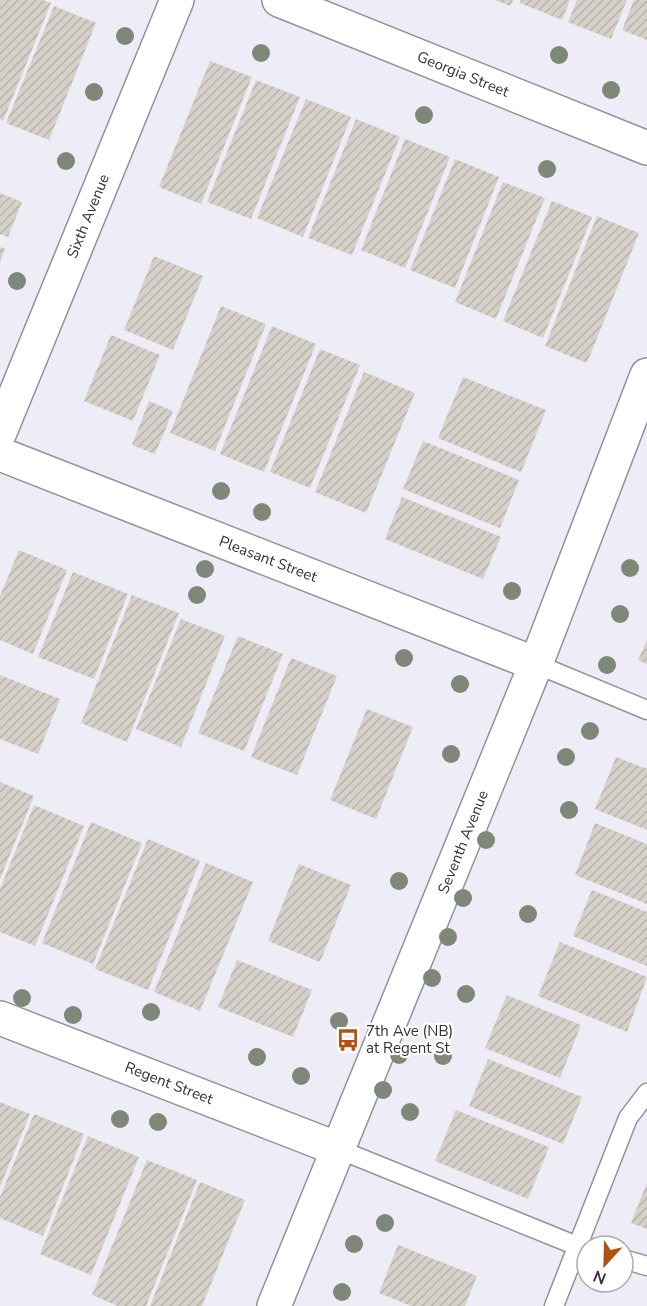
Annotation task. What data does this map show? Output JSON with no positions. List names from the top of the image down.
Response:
{
  "streets": {
    "street": [
      "Georgia Street",
      "Sixth Avenue",
      "Pleasant Street",
      "Seventh Avenue",
      "Regent Street"
    ]
  },
  "crossings": [
    ["Pleasant Street", "Seventh Avenue"],
    ["Seventh Avenue", "Regent Street"]
  ],
  "places": {
    "bus stop": ["7th Ave (NB) at Regent St"]
  },
  "north": "bottom"
}
